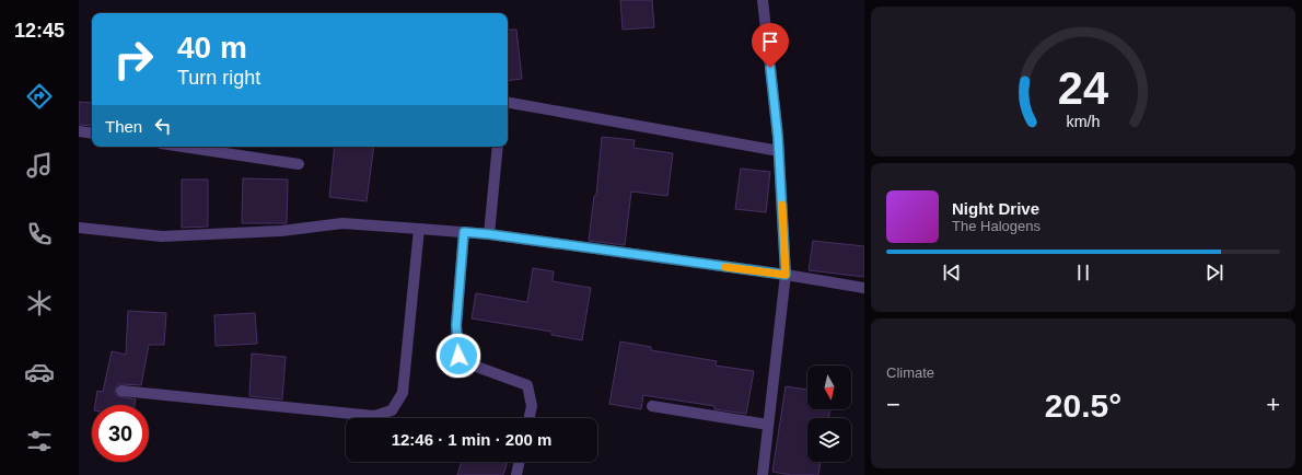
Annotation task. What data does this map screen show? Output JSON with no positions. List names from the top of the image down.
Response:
{
  "north": "bottom",
  "page": {
    "tabs": "12:45",
    "turn": ["40 m", "Turn right"],
    "then": "Then",
    "song": ["Night Drive", "The Halogens"],
    "tile": "Climate",
    "heat": ["−", "20.5°", "+"],
    "limit": "30",
    "trip": "12:46 · 1 min · 200 m",
    "gauge": ["24", "km/h"]
  }
}
